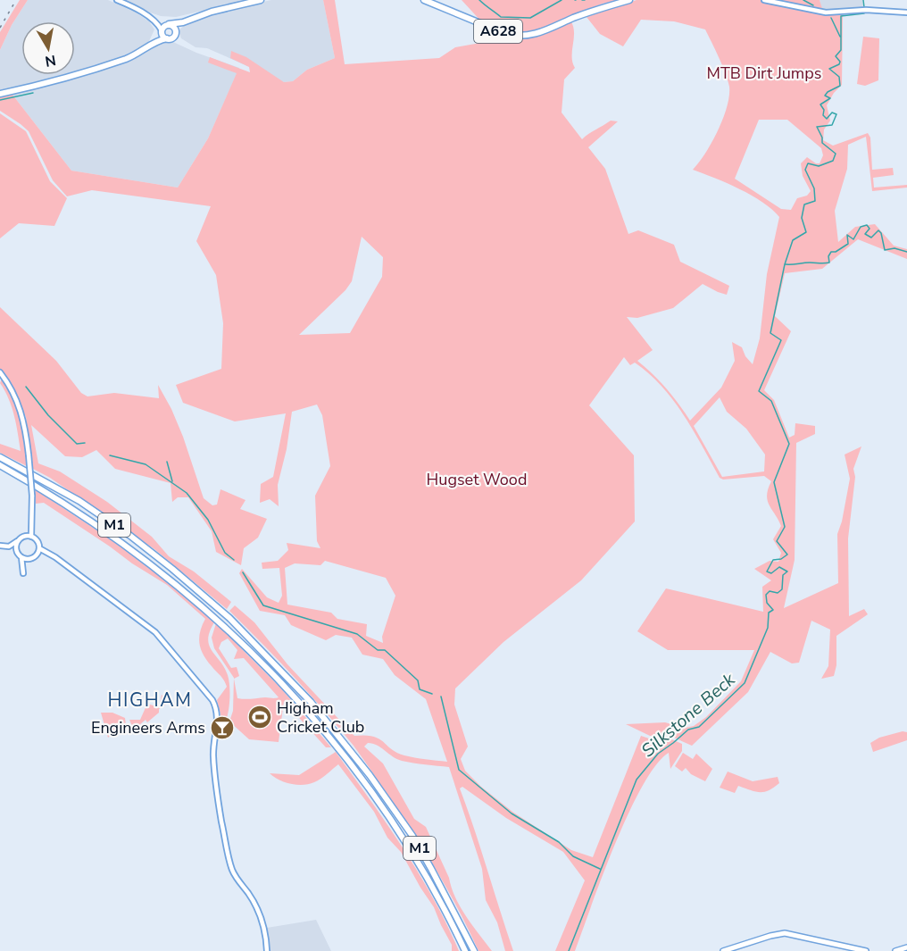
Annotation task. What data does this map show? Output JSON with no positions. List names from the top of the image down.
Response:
{
  "streets": {
    "highway": ["A628", "M1"]
  },
  "districts": ["HIGHAM"],
  "water": ["Silkstone Beck"],
  "parks": ["MTB Dirt Jumps", "Hugset Wood"],
  "places": {
    "sports": ["Higham Cricket Club"],
    "bar": ["Engineers Arms"]
  },
  "north": "bottom"
}
